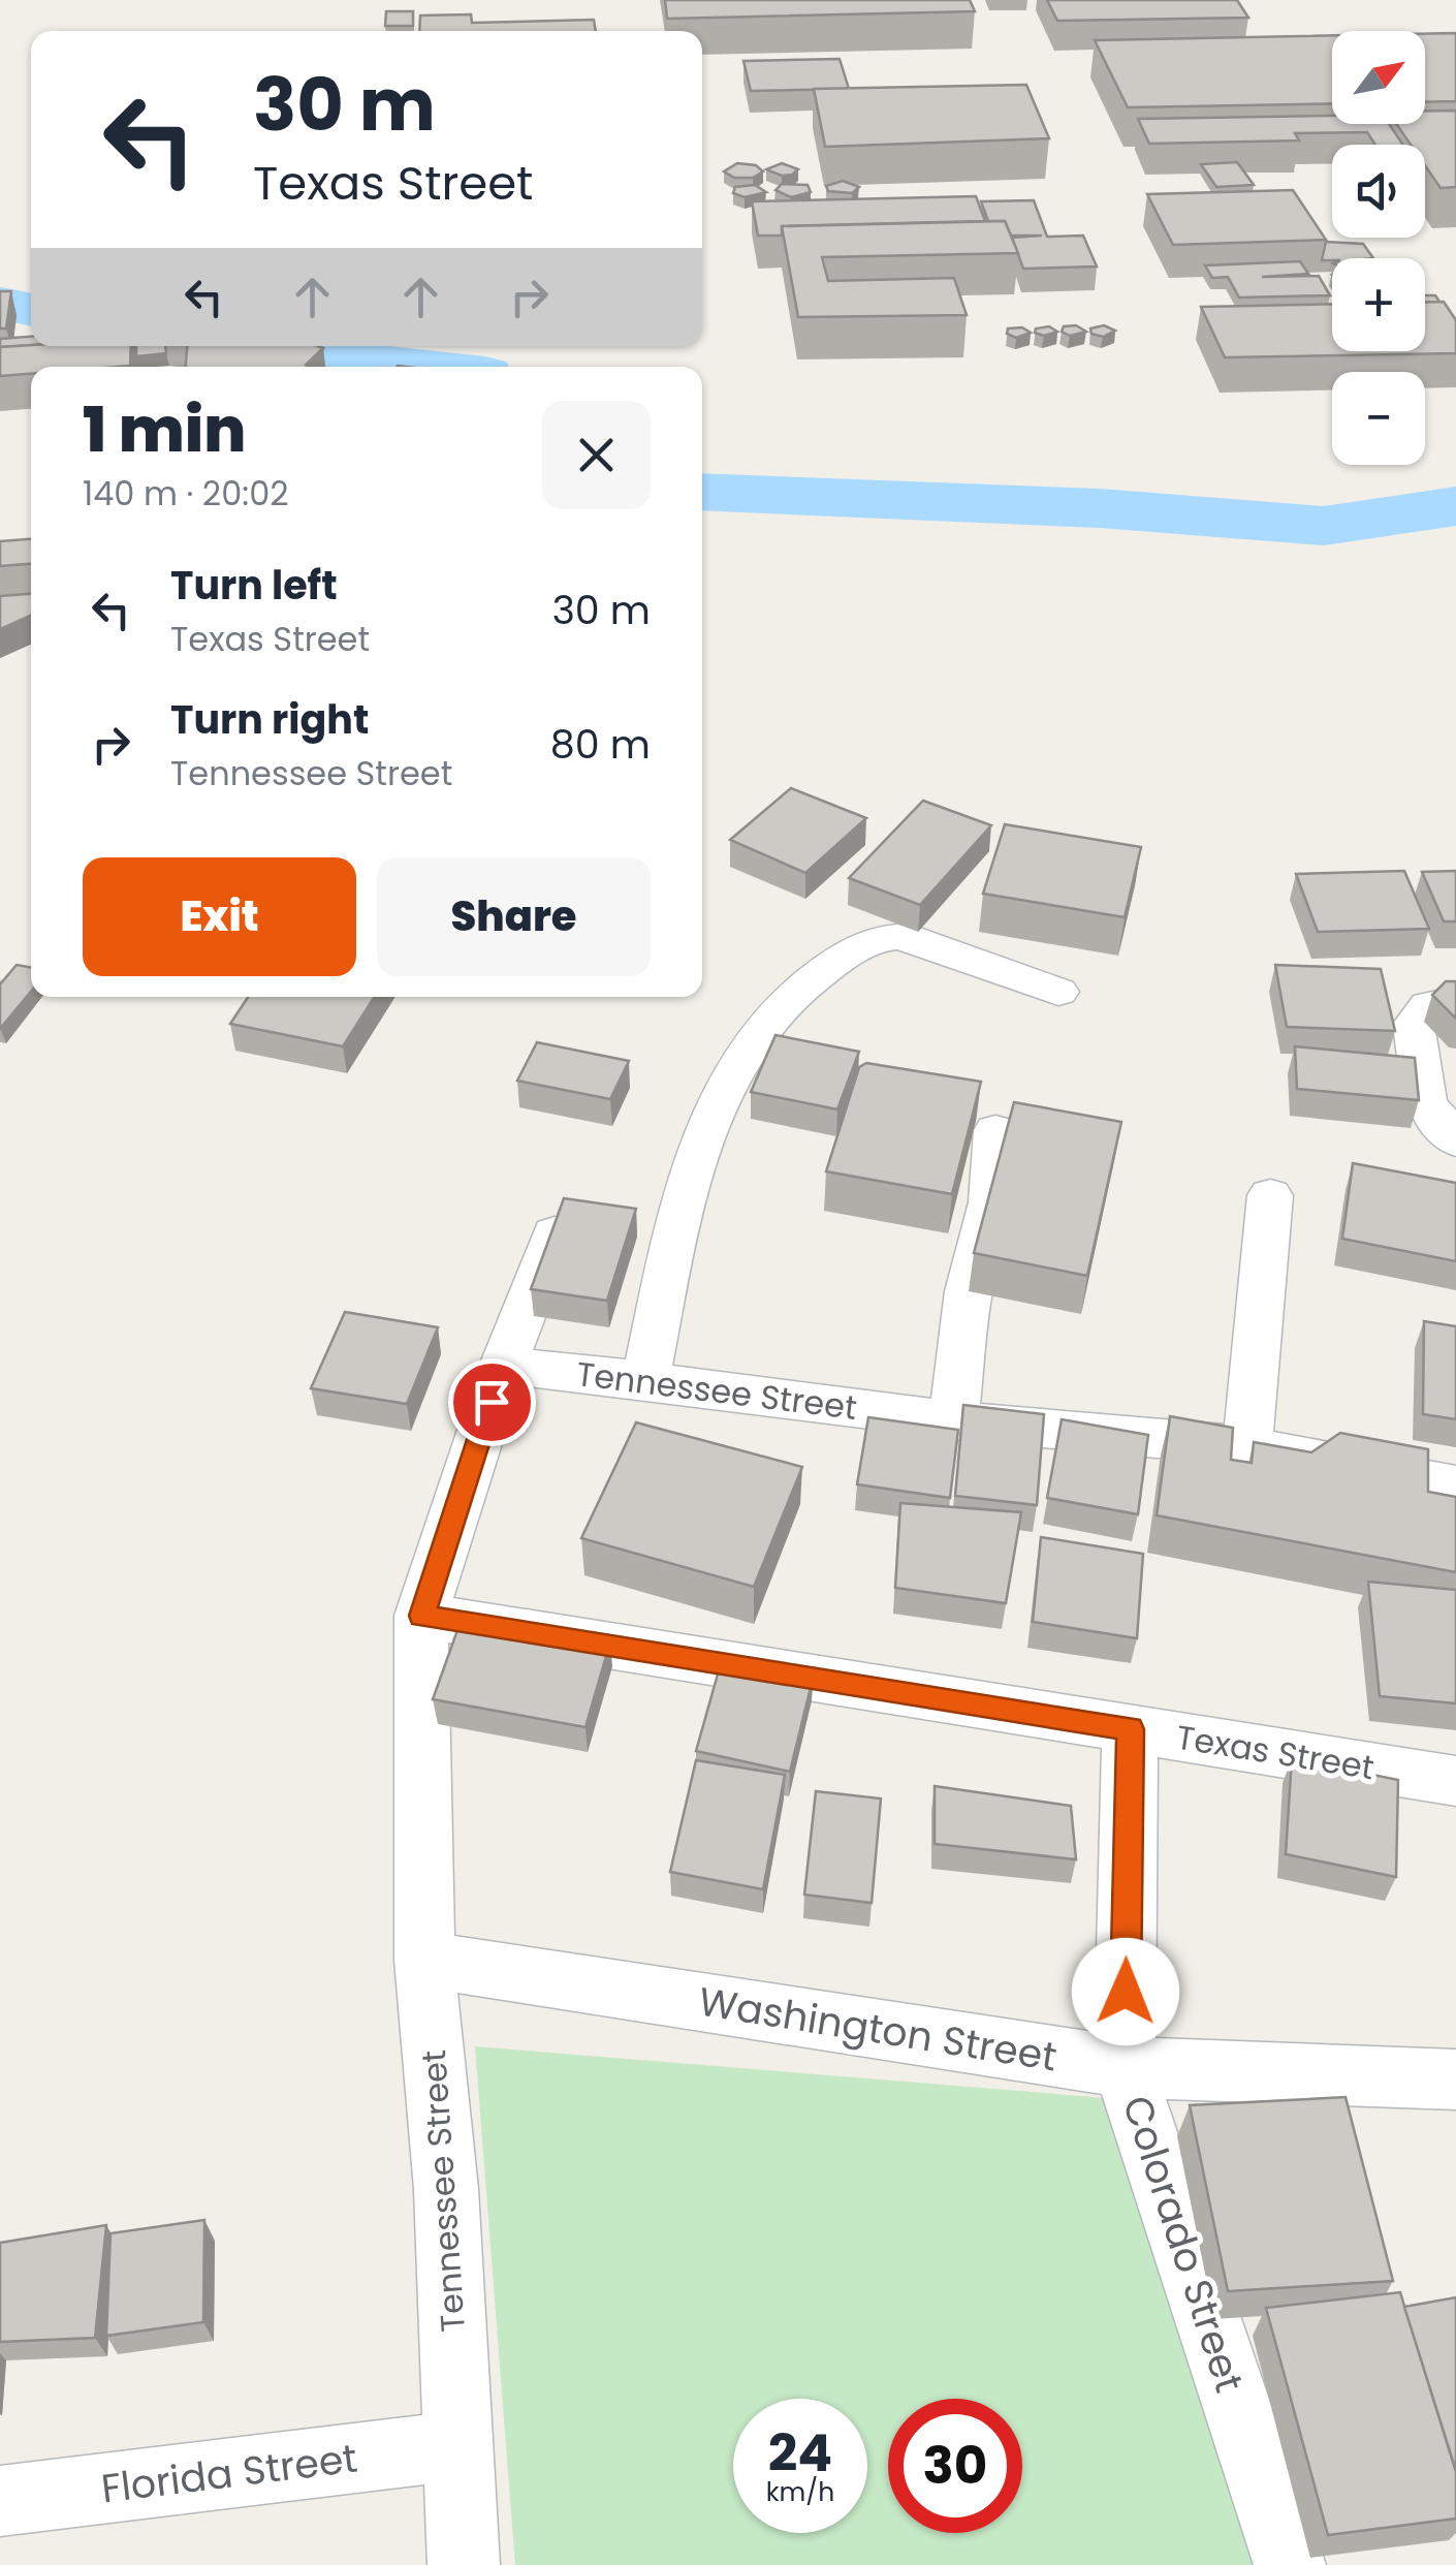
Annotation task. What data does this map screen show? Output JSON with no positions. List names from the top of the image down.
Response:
{
  "streets": {
    "street": [
      "Tennessee Street",
      "Texas Street",
      "Washington Street",
      "Colorado Street",
      "Florida Street"
    ]
  },
  "crossings": [
    ["Tennessee Street", "Texas Street"],
    ["Tennessee Street", "Washington Street"],
    ["Tennessee Street", "Florida Street"],
    ["Texas Street", "Colorado Street"],
    ["Washington Street", "Colorado Street"]
  ],
  "north": "top right",
  "page": {
    "map_buttons": ["+", "−"],
    "turn": ["30 m", "Texas Street"],
    "heading": ["1 min", "140 m · 20:02"],
    "list": [
      {
        "name": "Turn left",
        "note": "Texas Street",
        "value": "30 m"
      },
      {
        "name": "Turn right",
        "note": "Tennessee Street",
        "value": "80 m"
      }
    ],
    "buttons": ["Exit", "Share"],
    "speed": "24 km/h",
    "limit": "30"
  }
}
